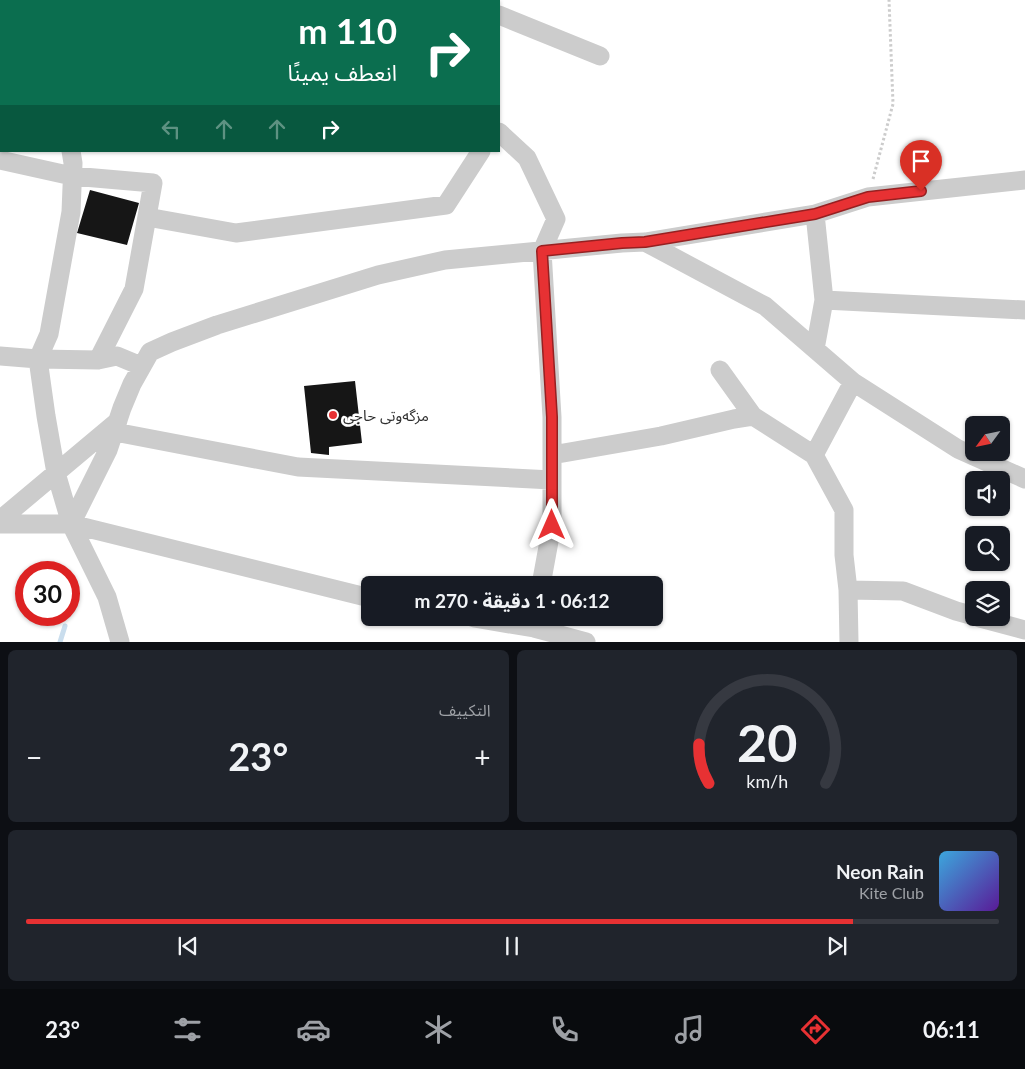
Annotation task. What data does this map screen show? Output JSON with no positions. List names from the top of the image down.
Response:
{
  "places": ["مزگەوتی حاجی"],
  "north": "bottom left",
  "page": {
    "turn": ["110 m", "انعطف يمينًا"],
    "limit": "30",
    "trip": "06:12 · 1 دقيقة · 270 m",
    "tile": "التكييف",
    "heat": ["−", "23°", "+"],
    "song": ["Neon Rain", "Kite Club"],
    "tabs": ["06:11", "23°"],
    "gauge": ["20", "km/h"]
  }
}
